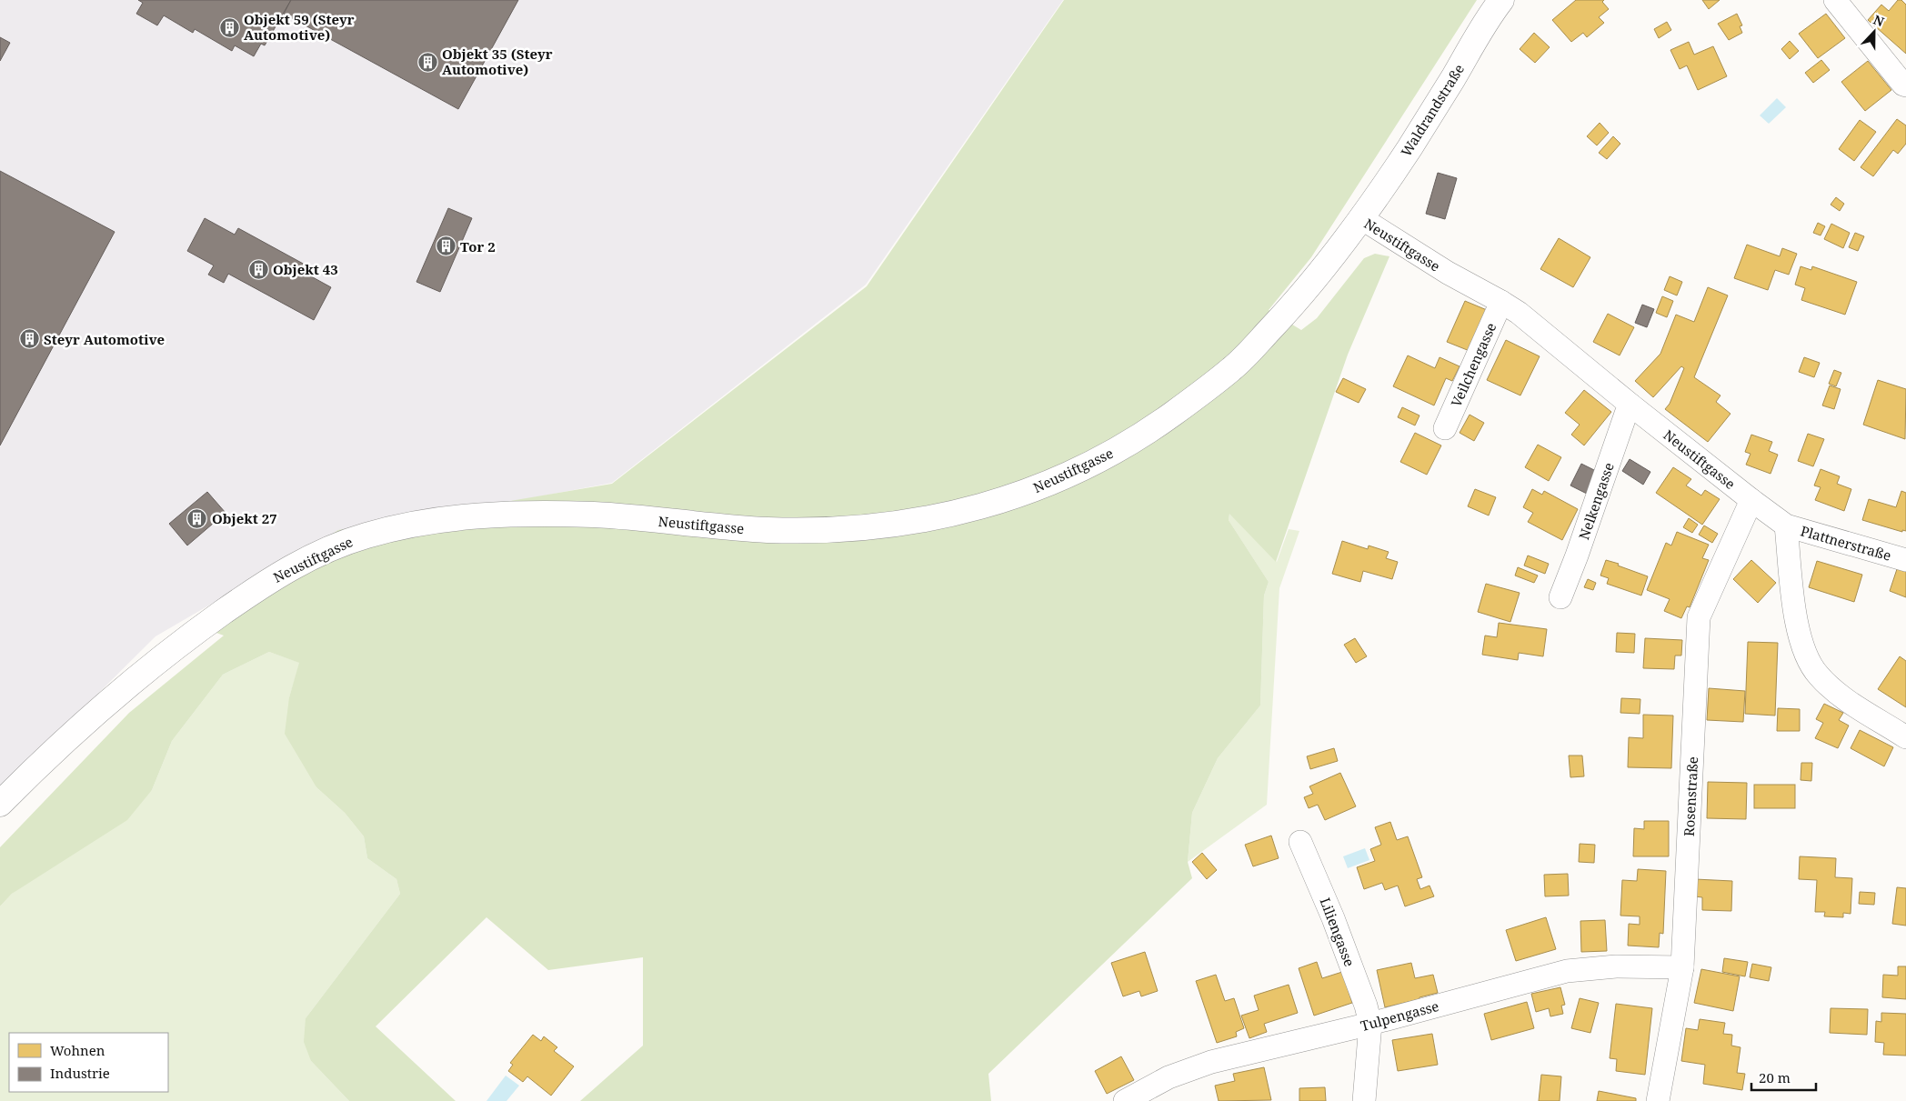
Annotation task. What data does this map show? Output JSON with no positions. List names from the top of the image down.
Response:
{
  "streets": {
    "street": [
      "Waldrandstraße",
      "Neustiftgasse",
      "Veilchengasse",
      "Nelkengasse",
      "Plattnerstraße",
      "Rosenstraße",
      "Liliengasse",
      "Tulpengasse"
    ]
  },
  "crossings": [
    ["Waldrandstraße", "Neustiftgasse"],
    ["Neustiftgasse", "Veilchengasse"],
    ["Neustiftgasse", "Nelkengasse"],
    ["Neustiftgasse", "Plattnerstraße"],
    ["Neustiftgasse", "Rosenstraße"],
    ["Rosenstraße", "Tulpengasse"],
    ["Liliengasse", "Tulpengasse"]
  ],
  "places": {
    "building": [
      "Objekt 59 (Steyr Automotive)",
      "Objekt 35 (Steyr Automotive)",
      "Tor 2",
      "Objekt 43",
      "Steyr Automotive",
      "Objekt 27"
    ]
  },
  "legend": ["Wohnen", "Industrie"],
  "scale_bar": "20 m",
  "north": "top"
}
